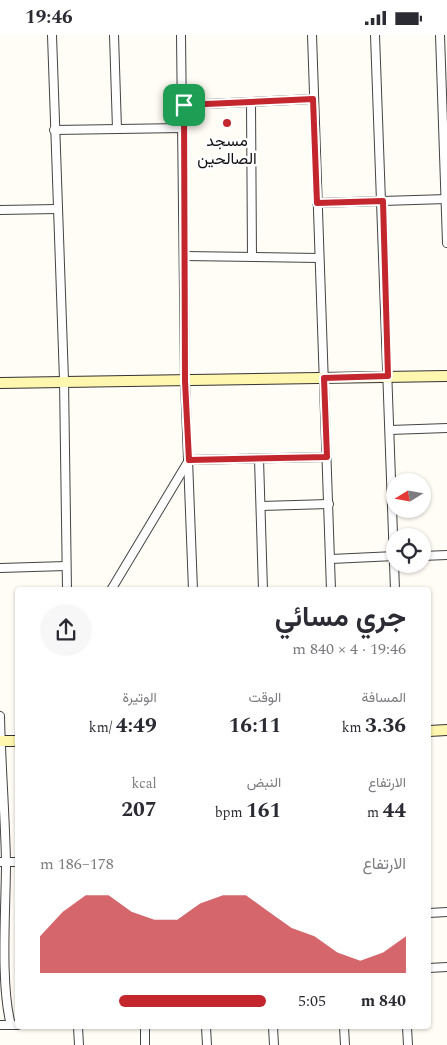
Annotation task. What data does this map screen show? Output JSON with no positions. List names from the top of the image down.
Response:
{
  "places": ["مسجد الصالحين"],
  "north": "left",
  "page": {
    "status": "19:46",
    "heading": ["جري مسائي", "19:46 · 4 × 840 m"],
    "stats": [
      ["المسافة", "3.36 km"],
      ["الوقت", "16:11"],
      ["الوتيرة", "4:49 /km"],
      ["الارتفاع", "44 m"],
      ["النبض", "161 bpm"],
      ["kcal", "207"]
    ],
    "chart": ["الارتفاع", "178–186 m"],
    "list": [
      {
        "name": "840 m",
        "note": "5:05"
      }
    ]
  }
}
